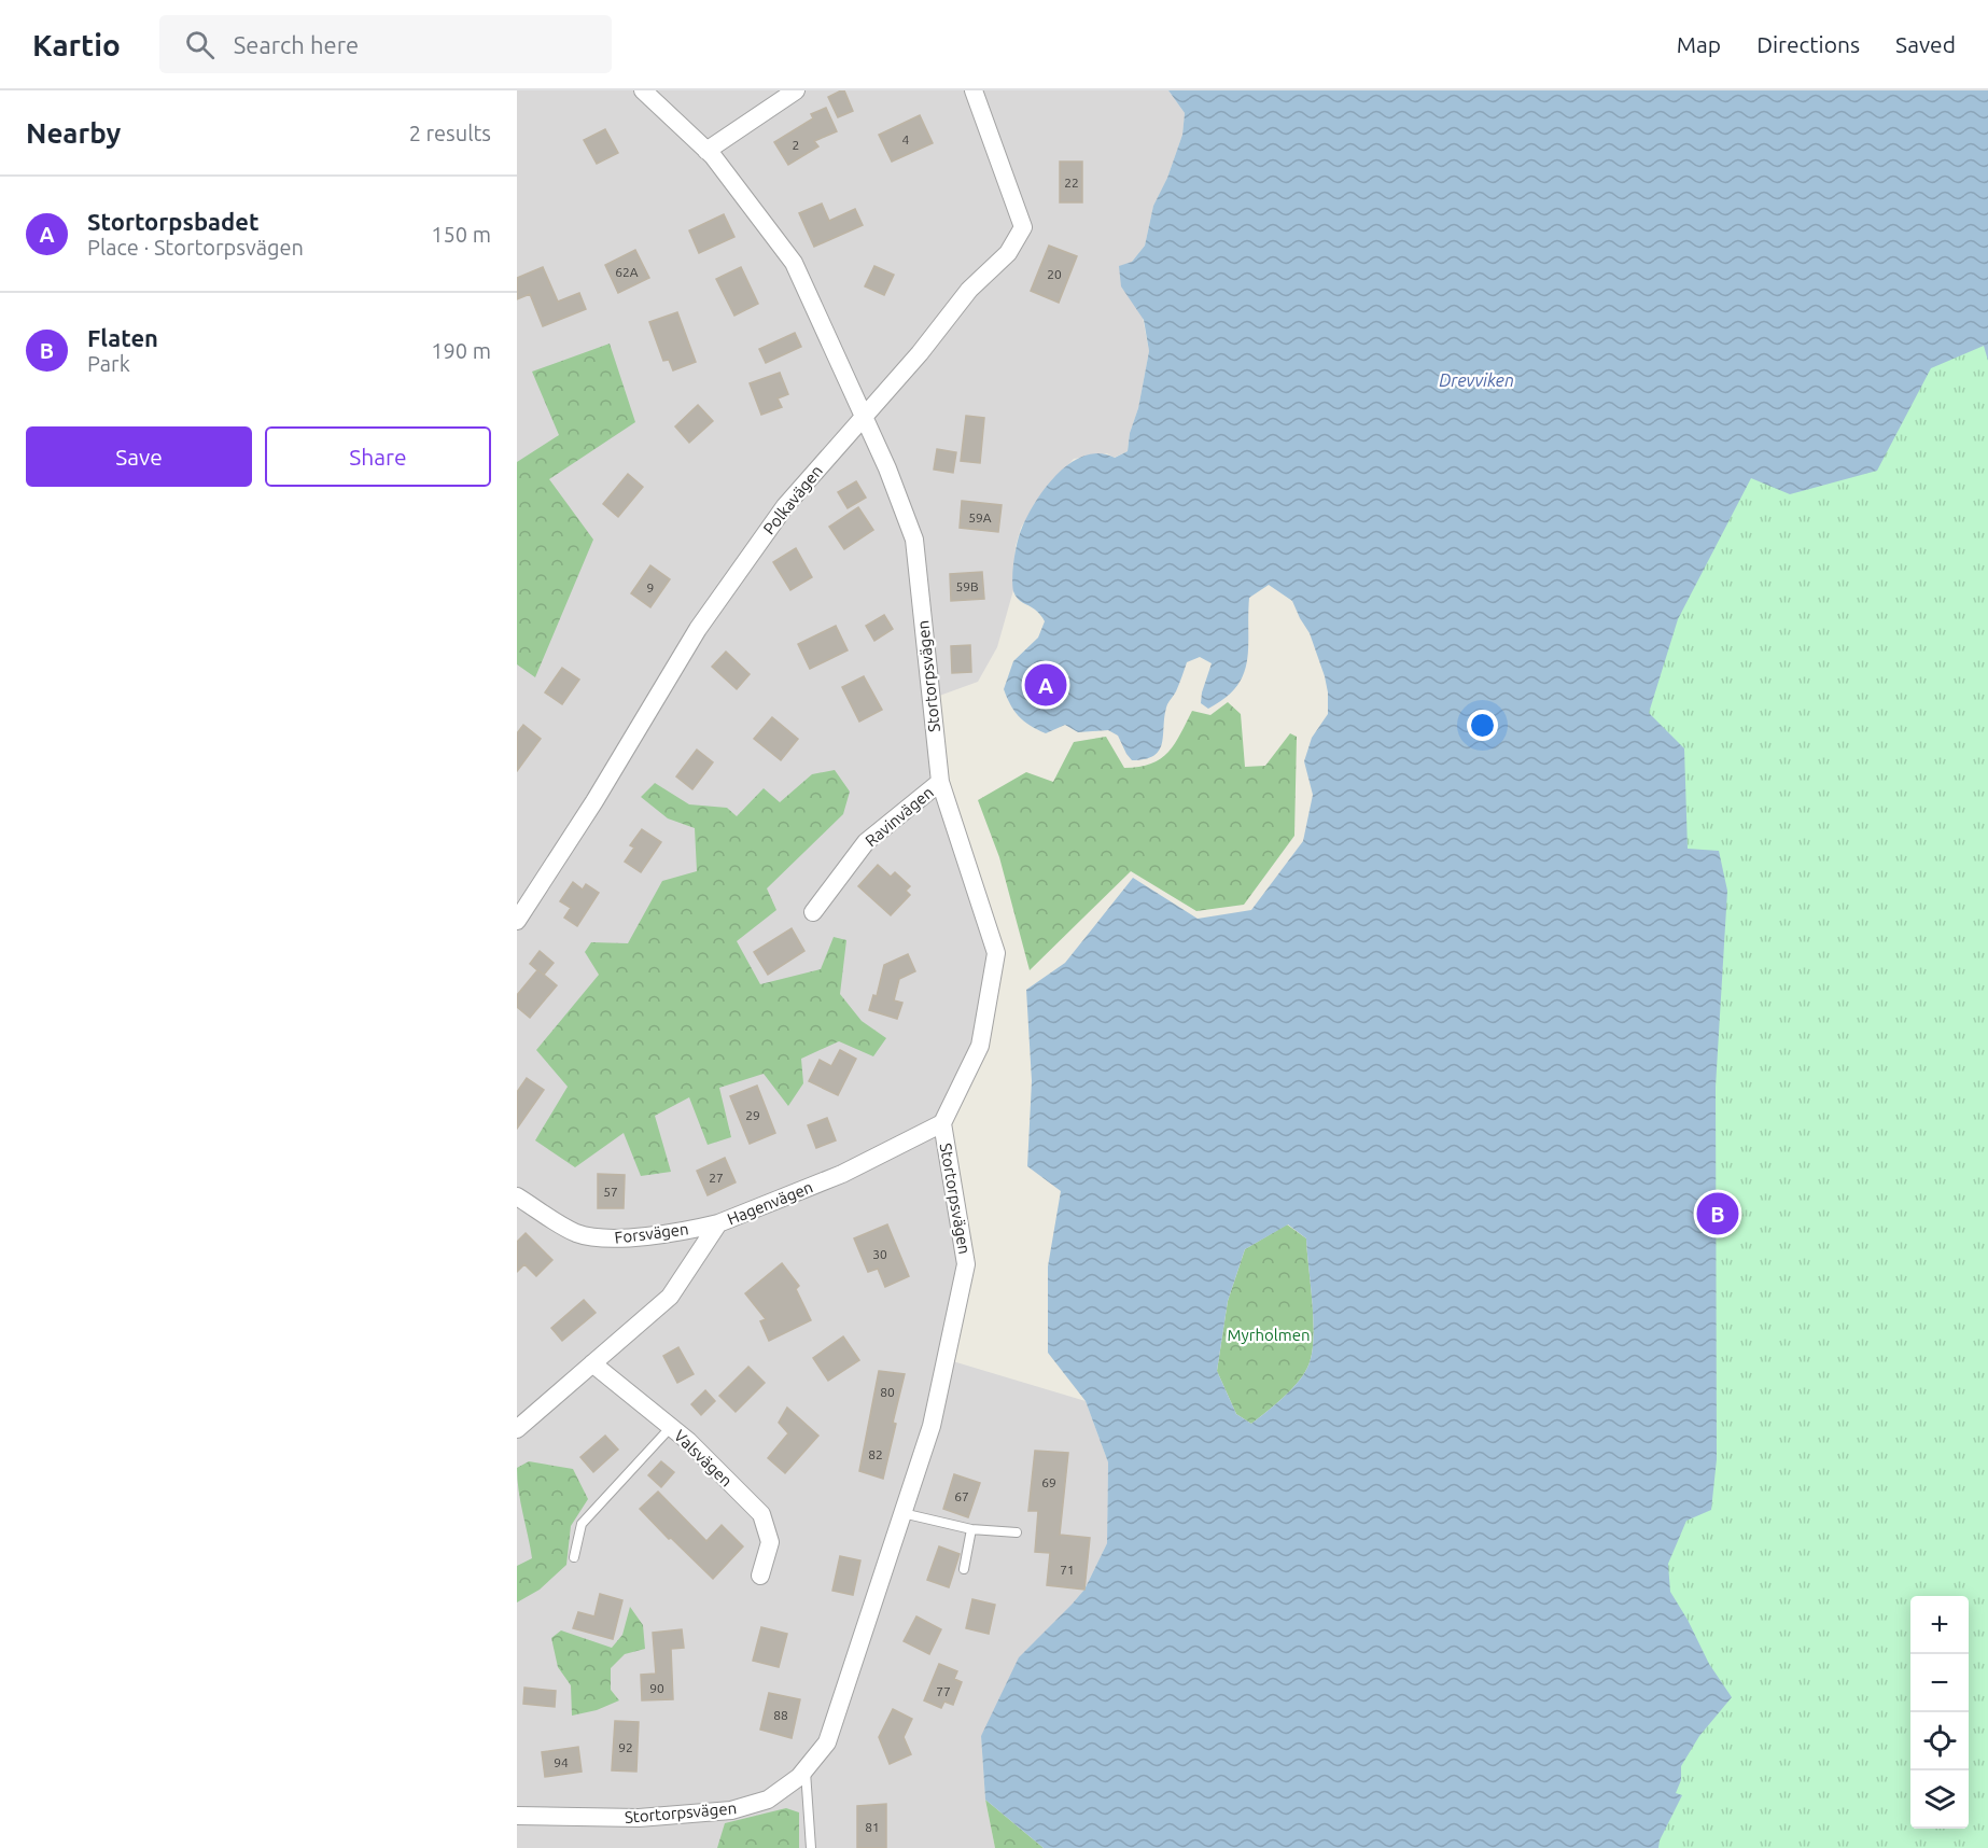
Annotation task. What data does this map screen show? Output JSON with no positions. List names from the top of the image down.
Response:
{
  "streets": {
    "street": [
      "Polkavägen",
      "Stortorpsvägen",
      "Ravinvägen",
      "Hagenvägen",
      "Forsvägen",
      "Valsvägen"
    ]
  },
  "crossings": [
    ["Polkavägen", "Stortorpsvägen"],
    ["Stortorpsvägen", "Ravinvägen"],
    ["Stortorpsvägen", "Hagenvägen"],
    ["Hagenvägen", "Forsvägen"],
    ["Hagenvägen", "Valsvägen"]
  ],
  "water": ["Drevviken"],
  "parks": ["Myrholmen"],
  "house_numbers": [
    "4",
    "2",
    "22",
    "62A",
    "20",
    "59A",
    "59B",
    "9",
    "29",
    "27",
    "57",
    "30",
    "80",
    "82",
    "69",
    "67",
    "71",
    "90",
    "77",
    "88",
    "92",
    "94",
    "81"
  ],
  "page": {
    "header": "Kartio",
    "search": "Search here",
    "nav": ["Map", "Directions", "Saved"],
    "heading": ["Nearby", "2 results"],
    "list": [
      {
        "mark": "A",
        "name": "Stortorpsbadet",
        "note": "Place · Stortorpsvägen",
        "value": "150 m"
      },
      {
        "mark": "B",
        "name": "Flaten",
        "note": "Park",
        "value": "190 m"
      }
    ],
    "buttons": ["Save", "Share"],
    "pins": ["A", "B"],
    "map_buttons": ["+", "−"]
  }
}
